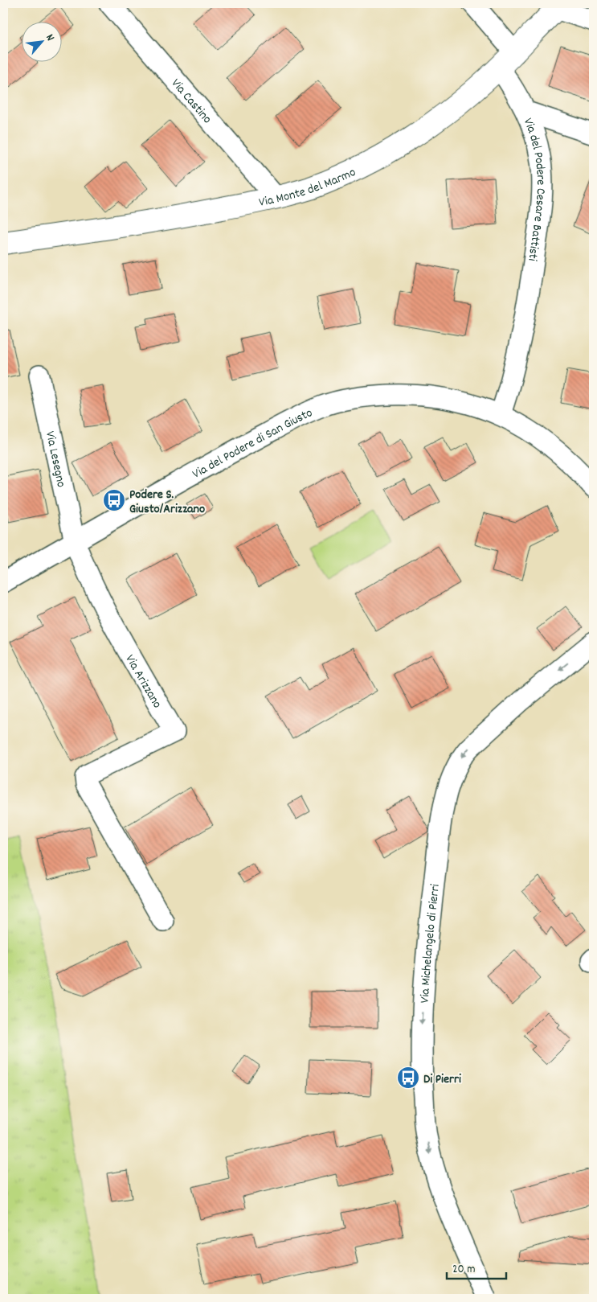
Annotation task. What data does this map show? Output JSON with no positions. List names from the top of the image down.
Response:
{
  "streets": {
    "street": [
      "Via Castino",
      "Via Monte del Marmo",
      "Via del Podere Cesare Battisti",
      "Via del Podere di San Giusto",
      "Via Lesegno",
      "Via Arizzano",
      "Via Michelangelo di Pierri"
    ]
  },
  "crossings": [
    ["Via Castino", "Via Monte del Marmo"],
    ["Via Monte del Marmo", "Via del Podere Cesare Battisti"],
    ["Via del Podere Cesare Battisti", "Via del Podere di San Giusto"],
    ["Via del Podere di San Giusto", "Via Lesegno"],
    ["Via del Podere di San Giusto", "Via Arizzano"],
    ["Via Lesegno", "Via Arizzano"]
  ],
  "one_way": ["Via Michelangelo di Pierri"],
  "places": {
    "bus stop": ["Podere S. Giusto/Arizzano", "Di Pierri"]
  },
  "scale_bar": "20 m",
  "north": "top right"
}
